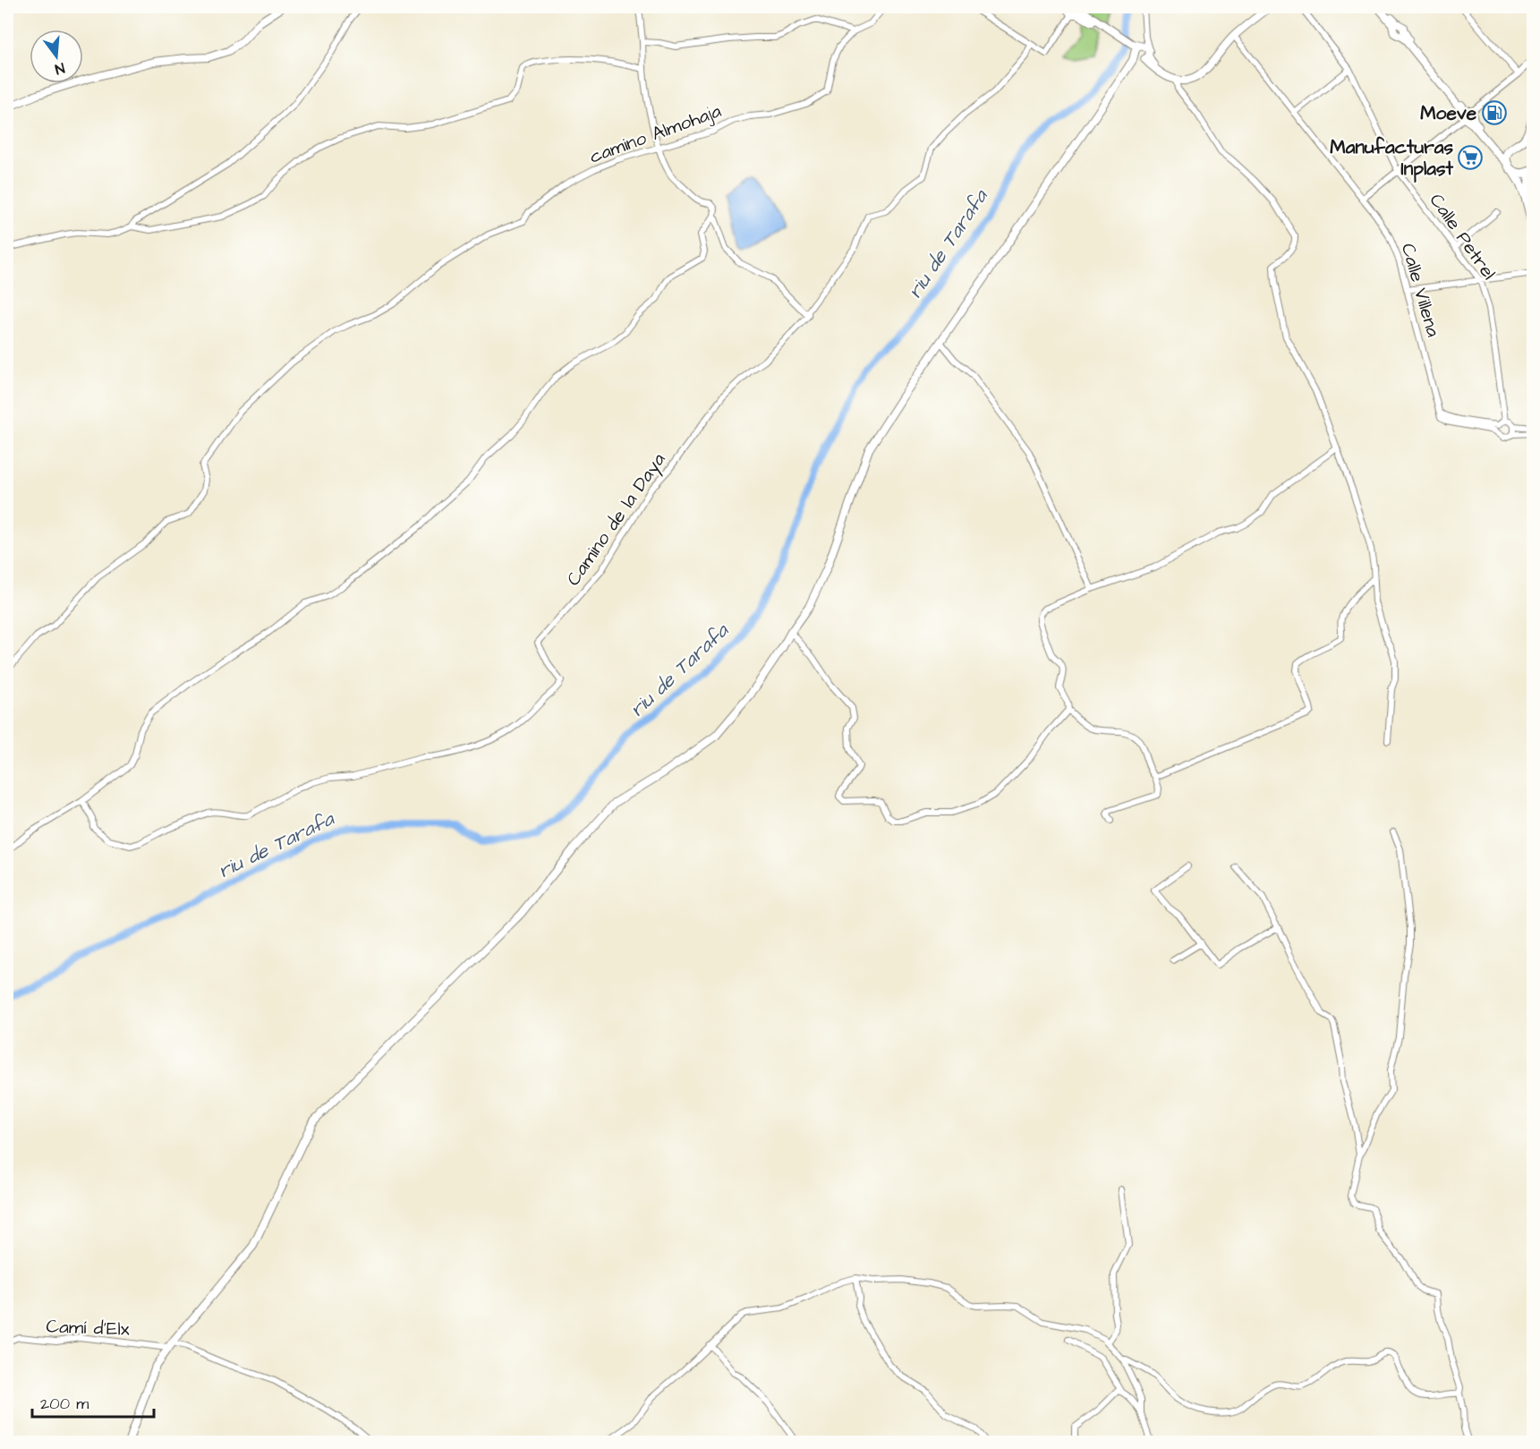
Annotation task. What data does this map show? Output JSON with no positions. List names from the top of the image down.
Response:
{
  "streets": {
    "street": [
      "camino Almohaja",
      "Calle Petrel",
      "Calle Villena",
      "Camino de la Daya",
      "Camí d'Elx"
    ]
  },
  "water": ["riu de Tarafa"],
  "places": {
    "fuel station": ["Moeve"],
    "supermarket": ["Manufacturas Inplast"]
  },
  "scale_bar": "200 m",
  "north": "bottom"
}
